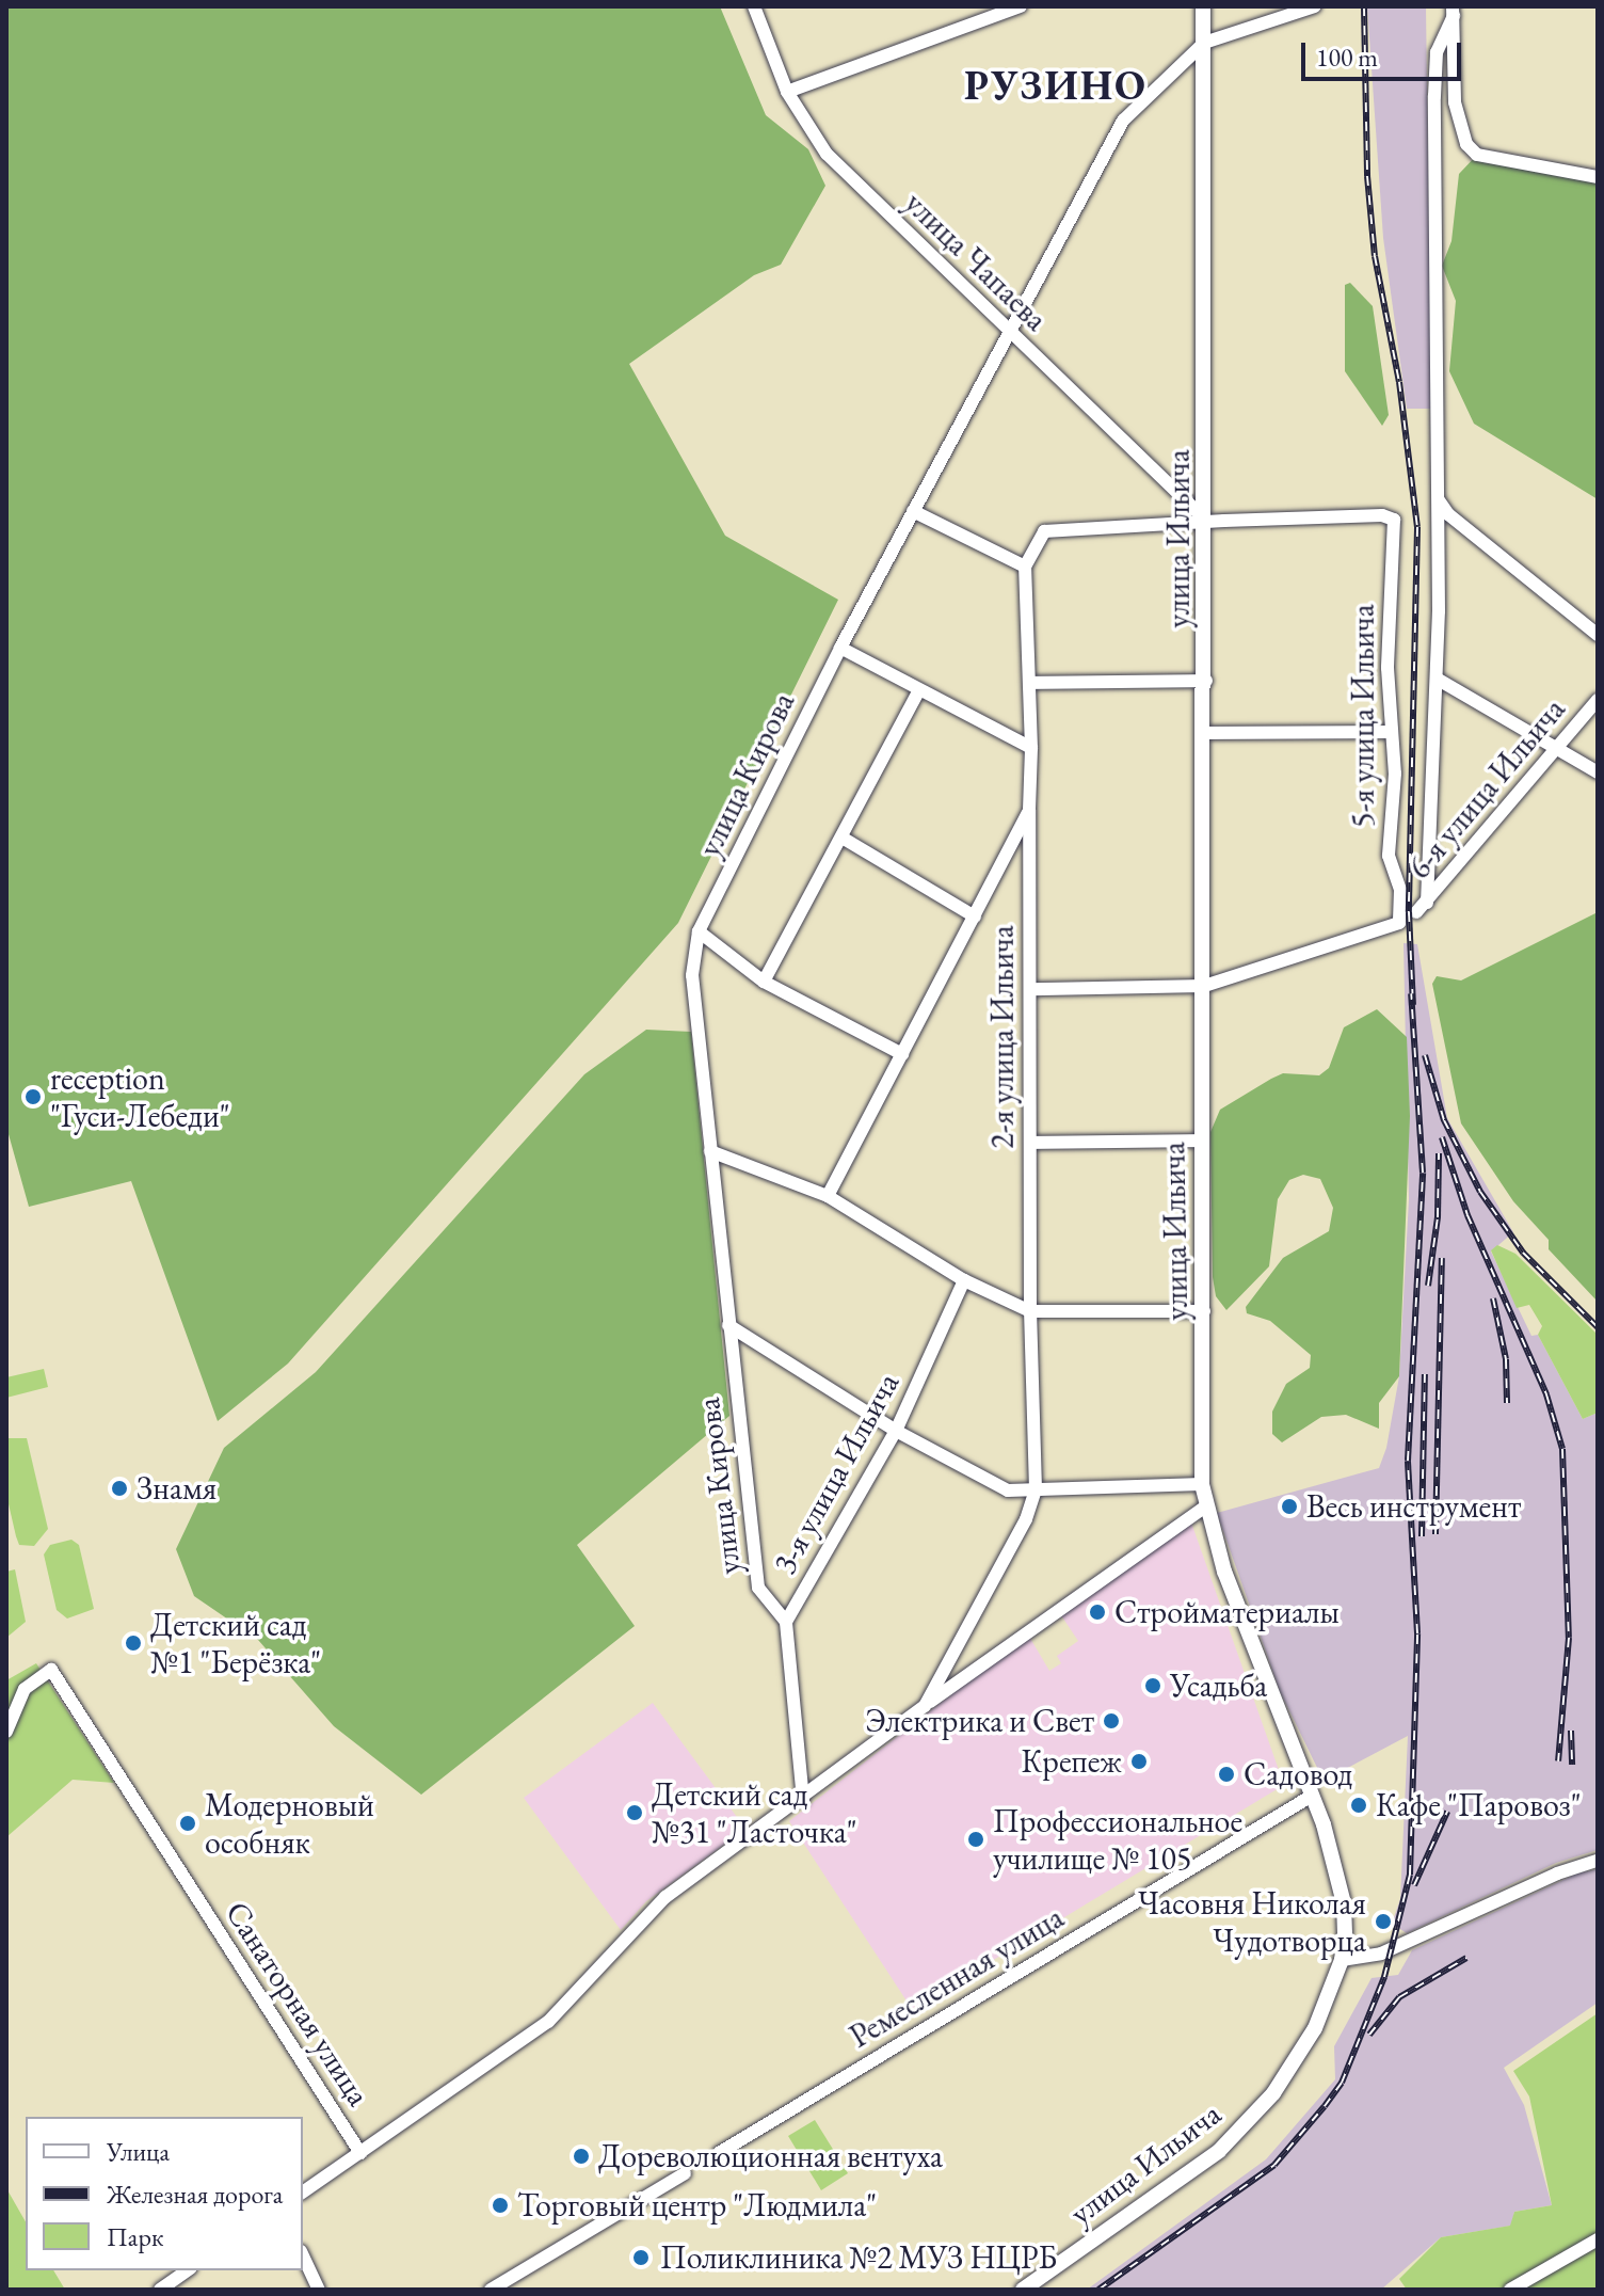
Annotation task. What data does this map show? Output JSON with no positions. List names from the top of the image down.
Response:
{
  "streets": {
    "main road": ["улица Ильича"],
    "street": [
      "улица Чапаева",
      "5-я улица Ильича",
      "улица Кирова",
      "6-я улица Ильича",
      "2-я улица Ильича",
      "3-я улица Ильича",
      "Ремесленная улица",
      "Санаторная улица"
    ]
  },
  "crossings": [
    ["улица Чапаева", "улица Ильича"],
    ["улица Чапаева", "5-я улица Ильича"],
    ["улица Чапаева", "улица Кирова"],
    ["улица Ильича", "5-я улица Ильича"],
    ["улица Ильича", "улица Кирова"],
    ["улица Ильича", "6-я улица Ильича"],
    ["улица Ильича", "Ремесленная улица"],
    ["5-я улица Ильича", "6-я улица Ильича"],
    ["улица Кирова", "3-я улица Ильича"],
    ["6-я улица Ильича", "2-я улица Ильича"],
    ["2-я улица Ильича", "3-я улица Ильича"],
    ["2-я улица Ильича", "Санаторная улица"]
  ],
  "districts": ["РУЗИНО"],
  "places": [
    "reception \"Гуси-Лебеди\"",
    "Знамя",
    "Весь инструмент",
    "Стройматериалы",
    "Детский сад №1 \"Берёзка\"",
    "Усадьба",
    "Электрика и Свет",
    "Крепеж",
    "Садовод",
    "Кафе \"Паровоз\"",
    "Детский сад №31 \"Ласточка\"",
    "Модерновый особняк",
    "Профессиональное училище № 105",
    "Часовня Николая Чудотворца",
    "Дореволюционная вентуха",
    "Торговый центр \"Людмила\"",
    "Поликлиника №2 МУЗ НЦРБ"
  ],
  "legend": ["Улица", "Железная дорога", "Парк"],
  "scale_bar": "100 m"
}
